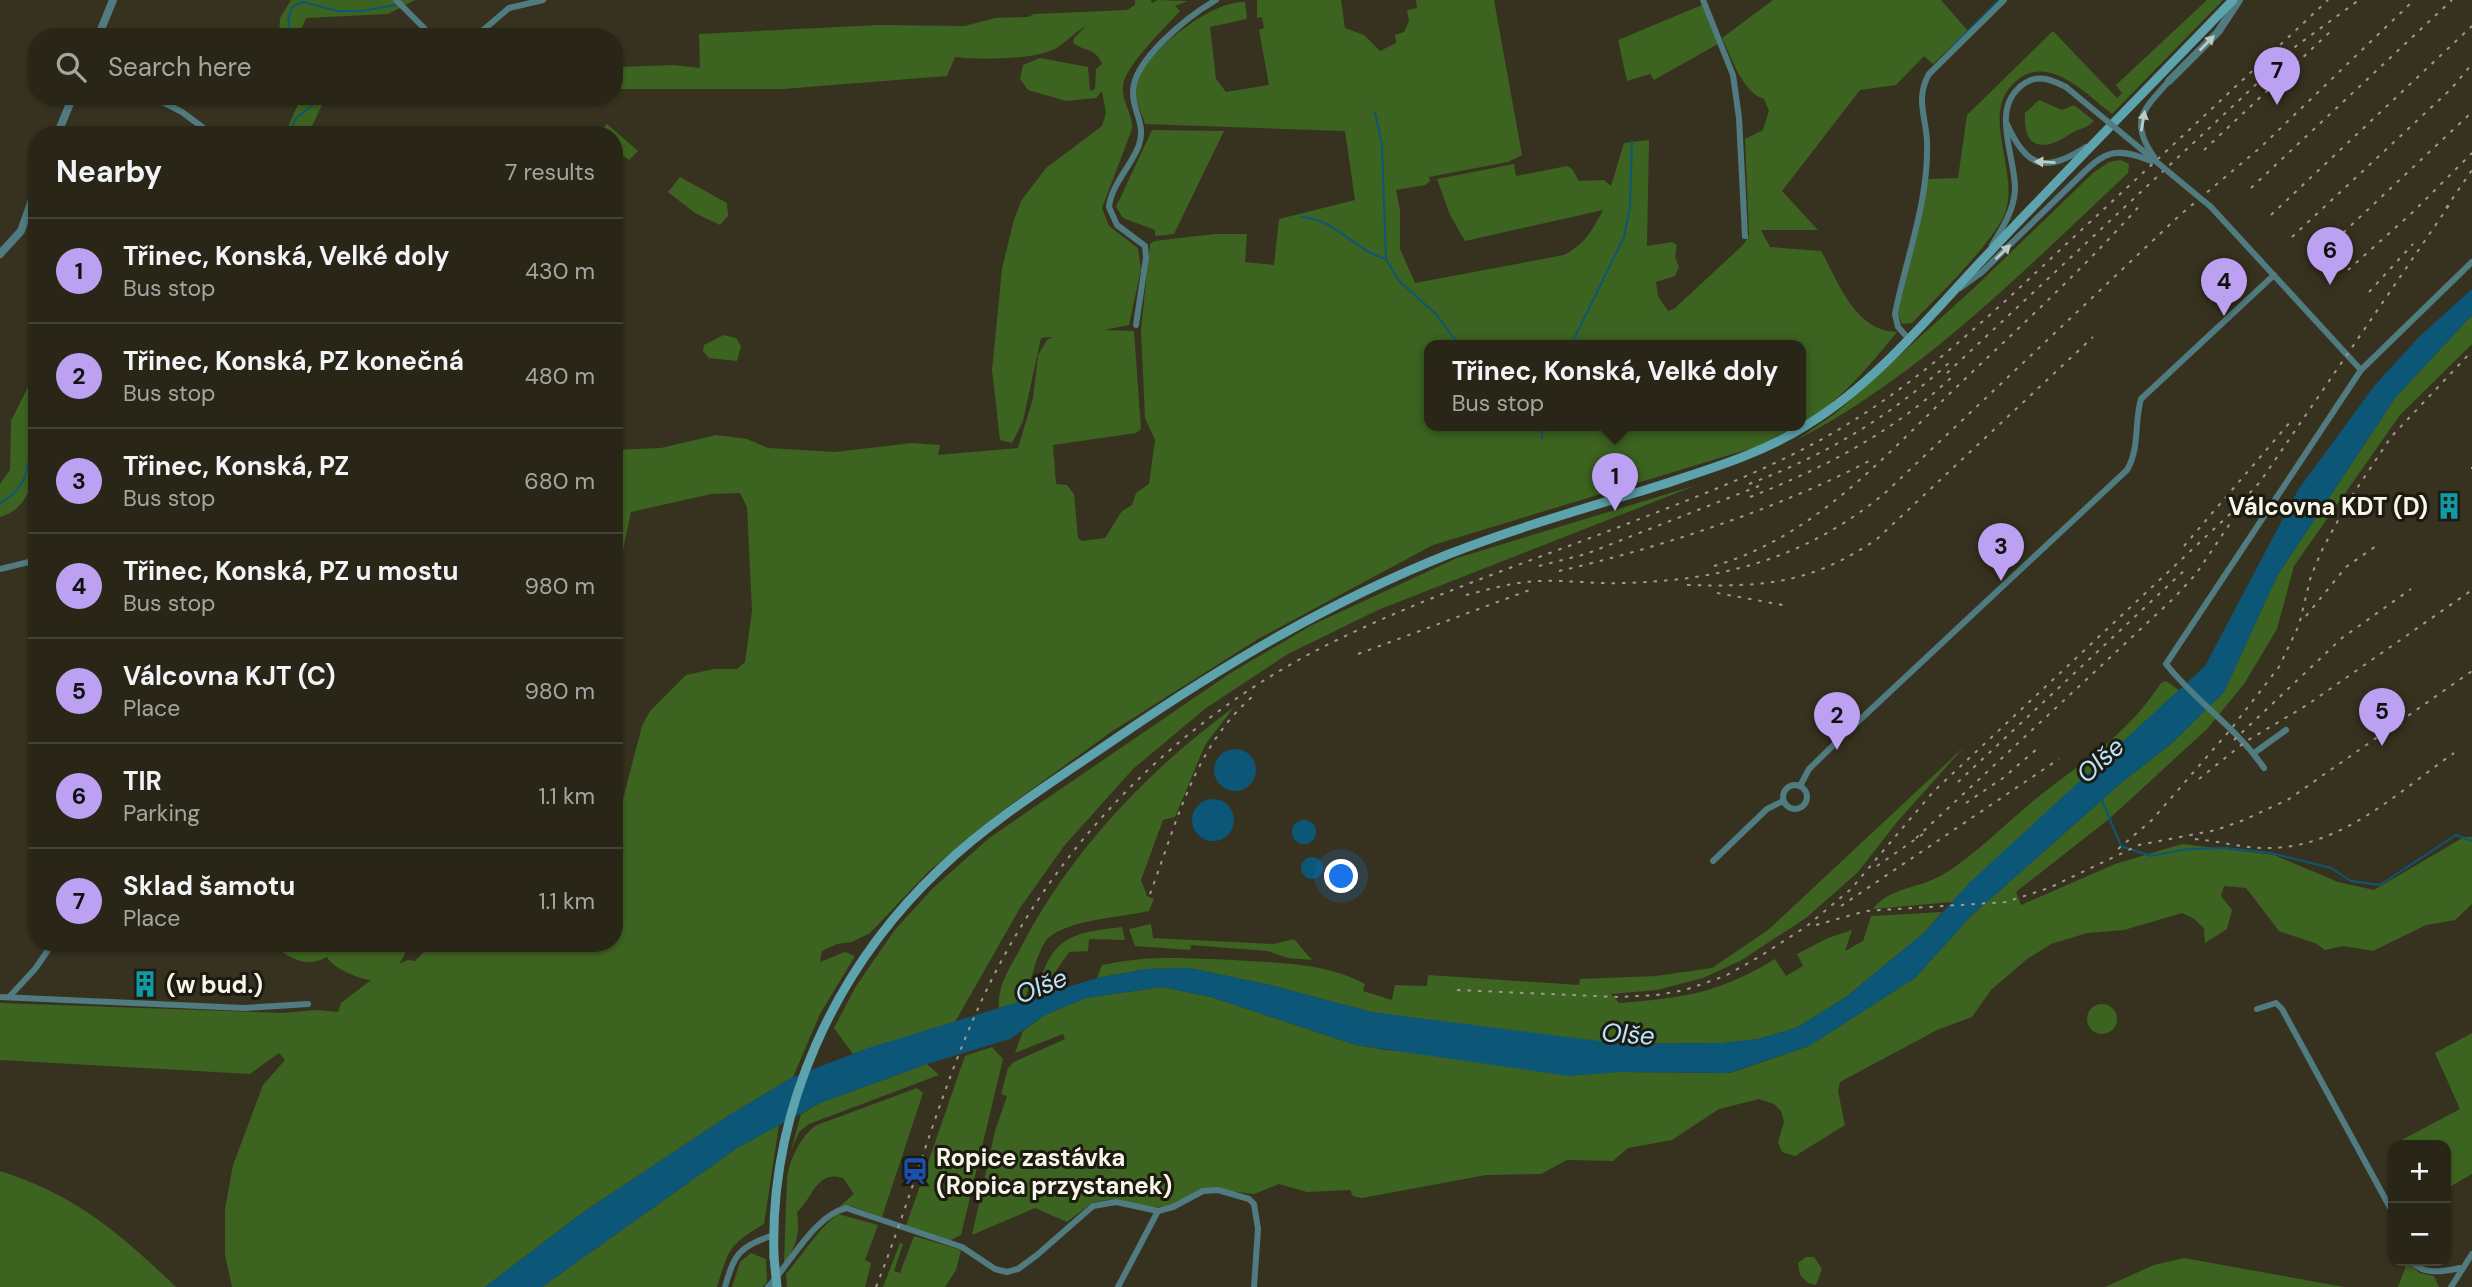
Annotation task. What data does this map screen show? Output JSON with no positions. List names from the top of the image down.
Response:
{
  "water": ["Olše"],
  "places": {
    "building": ["Válcovna KDT (D)", "(w bud.)"],
    "station": ["Ropice zastávka (Ropica przystanek)"]
  },
  "page": {
    "search": "Search here",
    "pins": [
      "7",
      "6",
      "4",
      "1",
      "3",
      "5",
      "2"
    ],
    "heading": ["Nearby", "7 results"],
    "list": [
      {
        "mark": "1",
        "name": "Třinec, Konská, Velké doly",
        "note": "Bus stop",
        "value": "430 m"
      },
      {
        "mark": "2",
        "name": "Třinec, Konská, PZ konečná",
        "note": "Bus stop",
        "value": "480 m"
      },
      {
        "mark": "3",
        "name": "Třinec, Konská, PZ",
        "note": "Bus stop",
        "value": "680 m"
      },
      {
        "mark": "4",
        "name": "Třinec, Konská, PZ u mostu",
        "note": "Bus stop",
        "value": "980 m"
      },
      {
        "mark": "5",
        "name": "Válcovna KJT (C)",
        "note": "Place",
        "value": "980 m"
      },
      {
        "mark": "6",
        "name": "TIR",
        "note": "Parking",
        "value": "1.1 km"
      },
      {
        "mark": "7",
        "name": "Sklad šamotu",
        "note": "Place",
        "value": "1.1 km"
      }
    ],
    "popup": ["Třinec, Konská, Velké doly", "Bus stop"],
    "map_buttons": ["+", "−"]
  }
}
